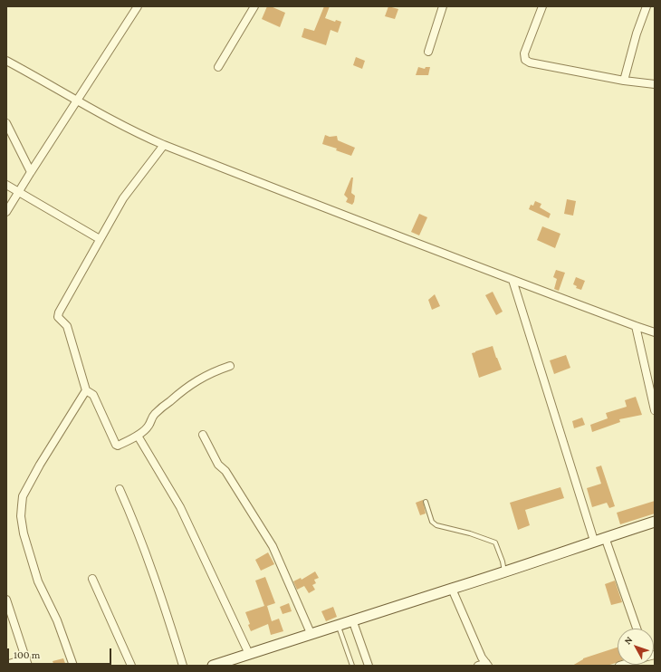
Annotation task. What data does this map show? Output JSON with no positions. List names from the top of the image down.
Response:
{
  "scale_bar": "100 m",
  "north": "top left"
}
